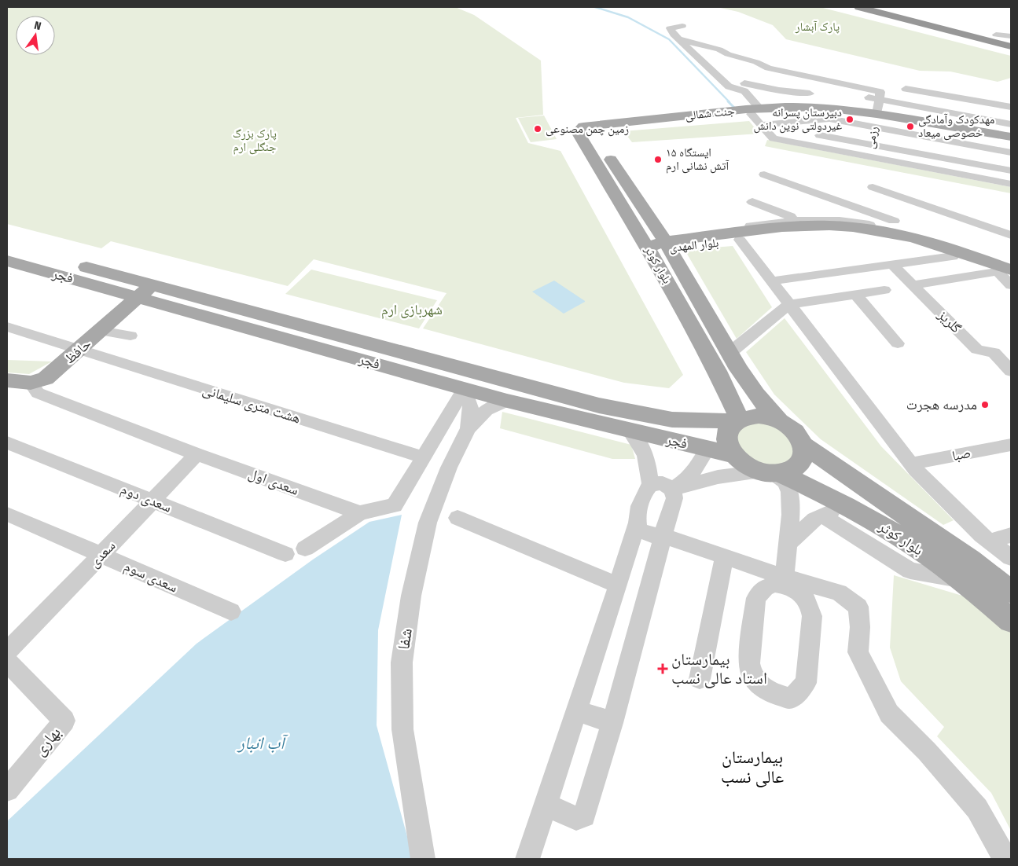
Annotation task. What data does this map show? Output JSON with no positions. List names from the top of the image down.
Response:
{
  "streets": {
    "main road": [
      "جنت شمالی",
      "بلوار المهدی",
      "بلوار کوثر",
      "فجر",
      "حافظ"
    ],
    "street": [
      "رزمی",
      "گلریز",
      "هشت متری سلیمانی",
      "صبا",
      "سعدی اول",
      "سعدی دوم",
      "سعدی",
      "سعدی سوم",
      "شفا",
      "بهاری"
    ]
  },
  "crossings": [
    ["جنت شمالی", "رزمی"],
    ["جنت شمالی", "بلوار کوثر"],
    ["بلوار المهدی", "بلوار کوثر"],
    ["بلوار کوثر", "فجر"],
    ["فجر", "حافظ"],
    ["حافظ", "هشت متری سلیمانی"],
    ["حافظ", "سعدی اول"],
    ["سعدی اول", "سعدی"],
    ["سعدی دوم", "سعدی"],
    ["سعدی", "سعدی سوم"]
  ],
  "districts": ["بیمارستان عالی نسب"],
  "water": ["آب انبار"],
  "parks": ["پارک آبشار", "پارک بزرگ جنگلی ارم", "شهربازی ارم"],
  "places": {
    "other": [
      "دبیرستان پسرانه غیردولتی نوین دانش",
      "مهدکودک وآمادگی خصوصی میعاد",
      "زمین چمن مصنوعی",
      "ایستگاه ۱۵ آتش نشانی ارم",
      "مدرسه هجرت"
    ],
    "health": ["بیمارستان استاد عالی نسب"]
  },
  "north": "top"
}
